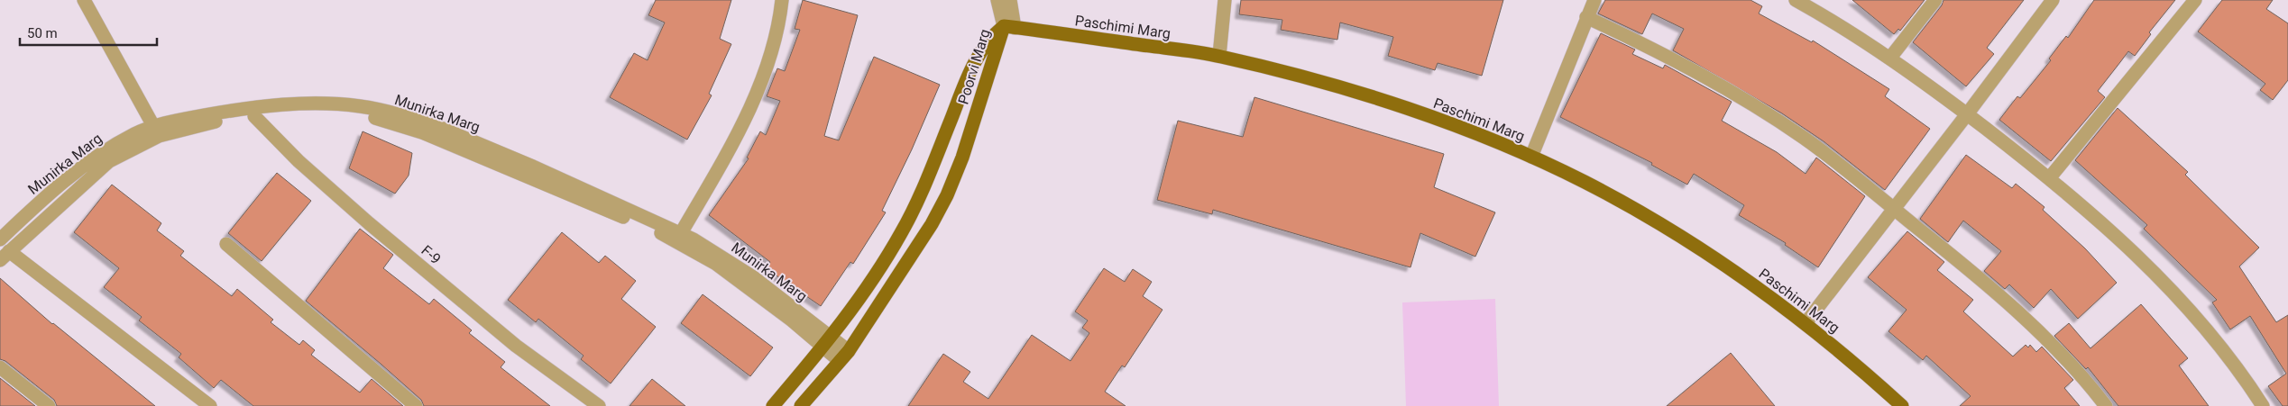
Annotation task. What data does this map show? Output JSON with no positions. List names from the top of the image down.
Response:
{
  "streets": {
    "main road": ["Paschimi Marg", "Poorvi Marg"],
    "street": ["Munirka Marg", "F-9"]
  },
  "crossings": [
    ["Paschimi Marg", "Poorvi Marg"],
    ["Poorvi Marg", "Munirka Marg"],
    ["Munirka Marg", "F-9"]
  ],
  "scale_bar": "50 m"
}
